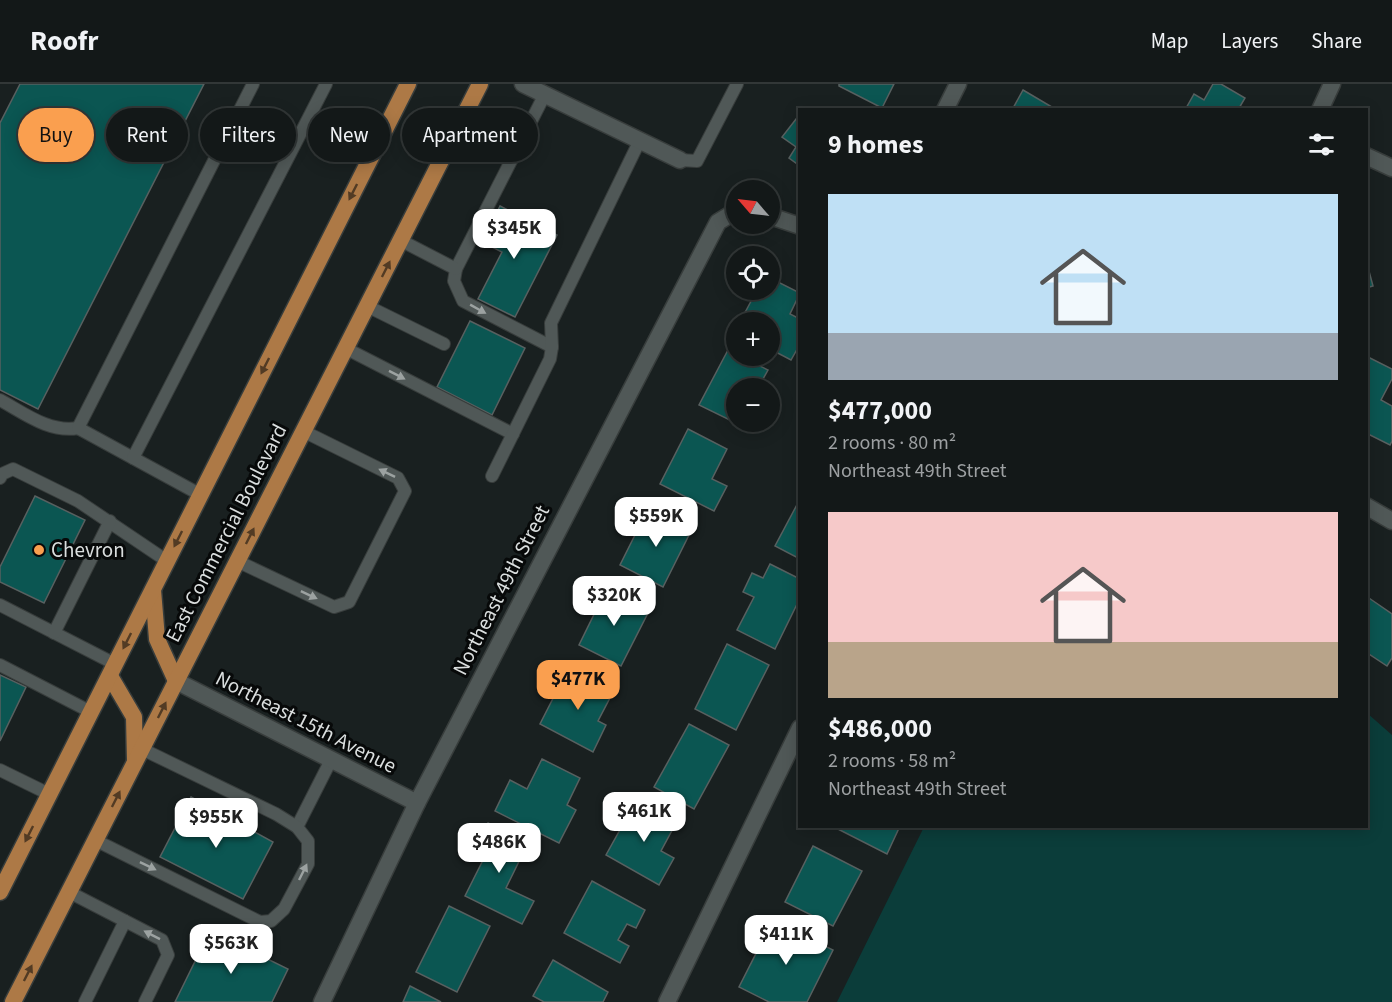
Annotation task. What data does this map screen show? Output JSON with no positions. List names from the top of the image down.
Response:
{
  "streets": {
    "main road": ["East Commercial Boulevard"],
    "street": ["Northeast 49th Street", "Northeast 15th Avenue"]
  },
  "crossings": [
    ["East Commercial Boulevard", "Northeast 15th Avenue"],
    ["Northeast 49th Street", "Northeast 15th Avenue"]
  ],
  "places": ["Chevron"],
  "north": "top left",
  "page": {
    "header": "Roofr",
    "nav": ["Map", "Layers", "Share"],
    "chip": [
      "Buy",
      "Rent",
      "Filters",
      "New",
      "Apartment"
    ],
    "heading": "9 homes",
    "map_buttons": ["+", "−"],
    "list": [
      {
        "name": "$477,000",
        "note": "2 rooms · 80 m² · Northeast 49th Street"
      },
      {
        "name": "$486,000",
        "note": "2 rooms · 58 m² · Northeast 49th Street"
      }
    ],
    "price": [
      "$345K",
      "$559K",
      "$320K",
      "$477K",
      "$461K",
      "$955K",
      "$486K",
      "$411K",
      "$563K"
    ]
  }
}
